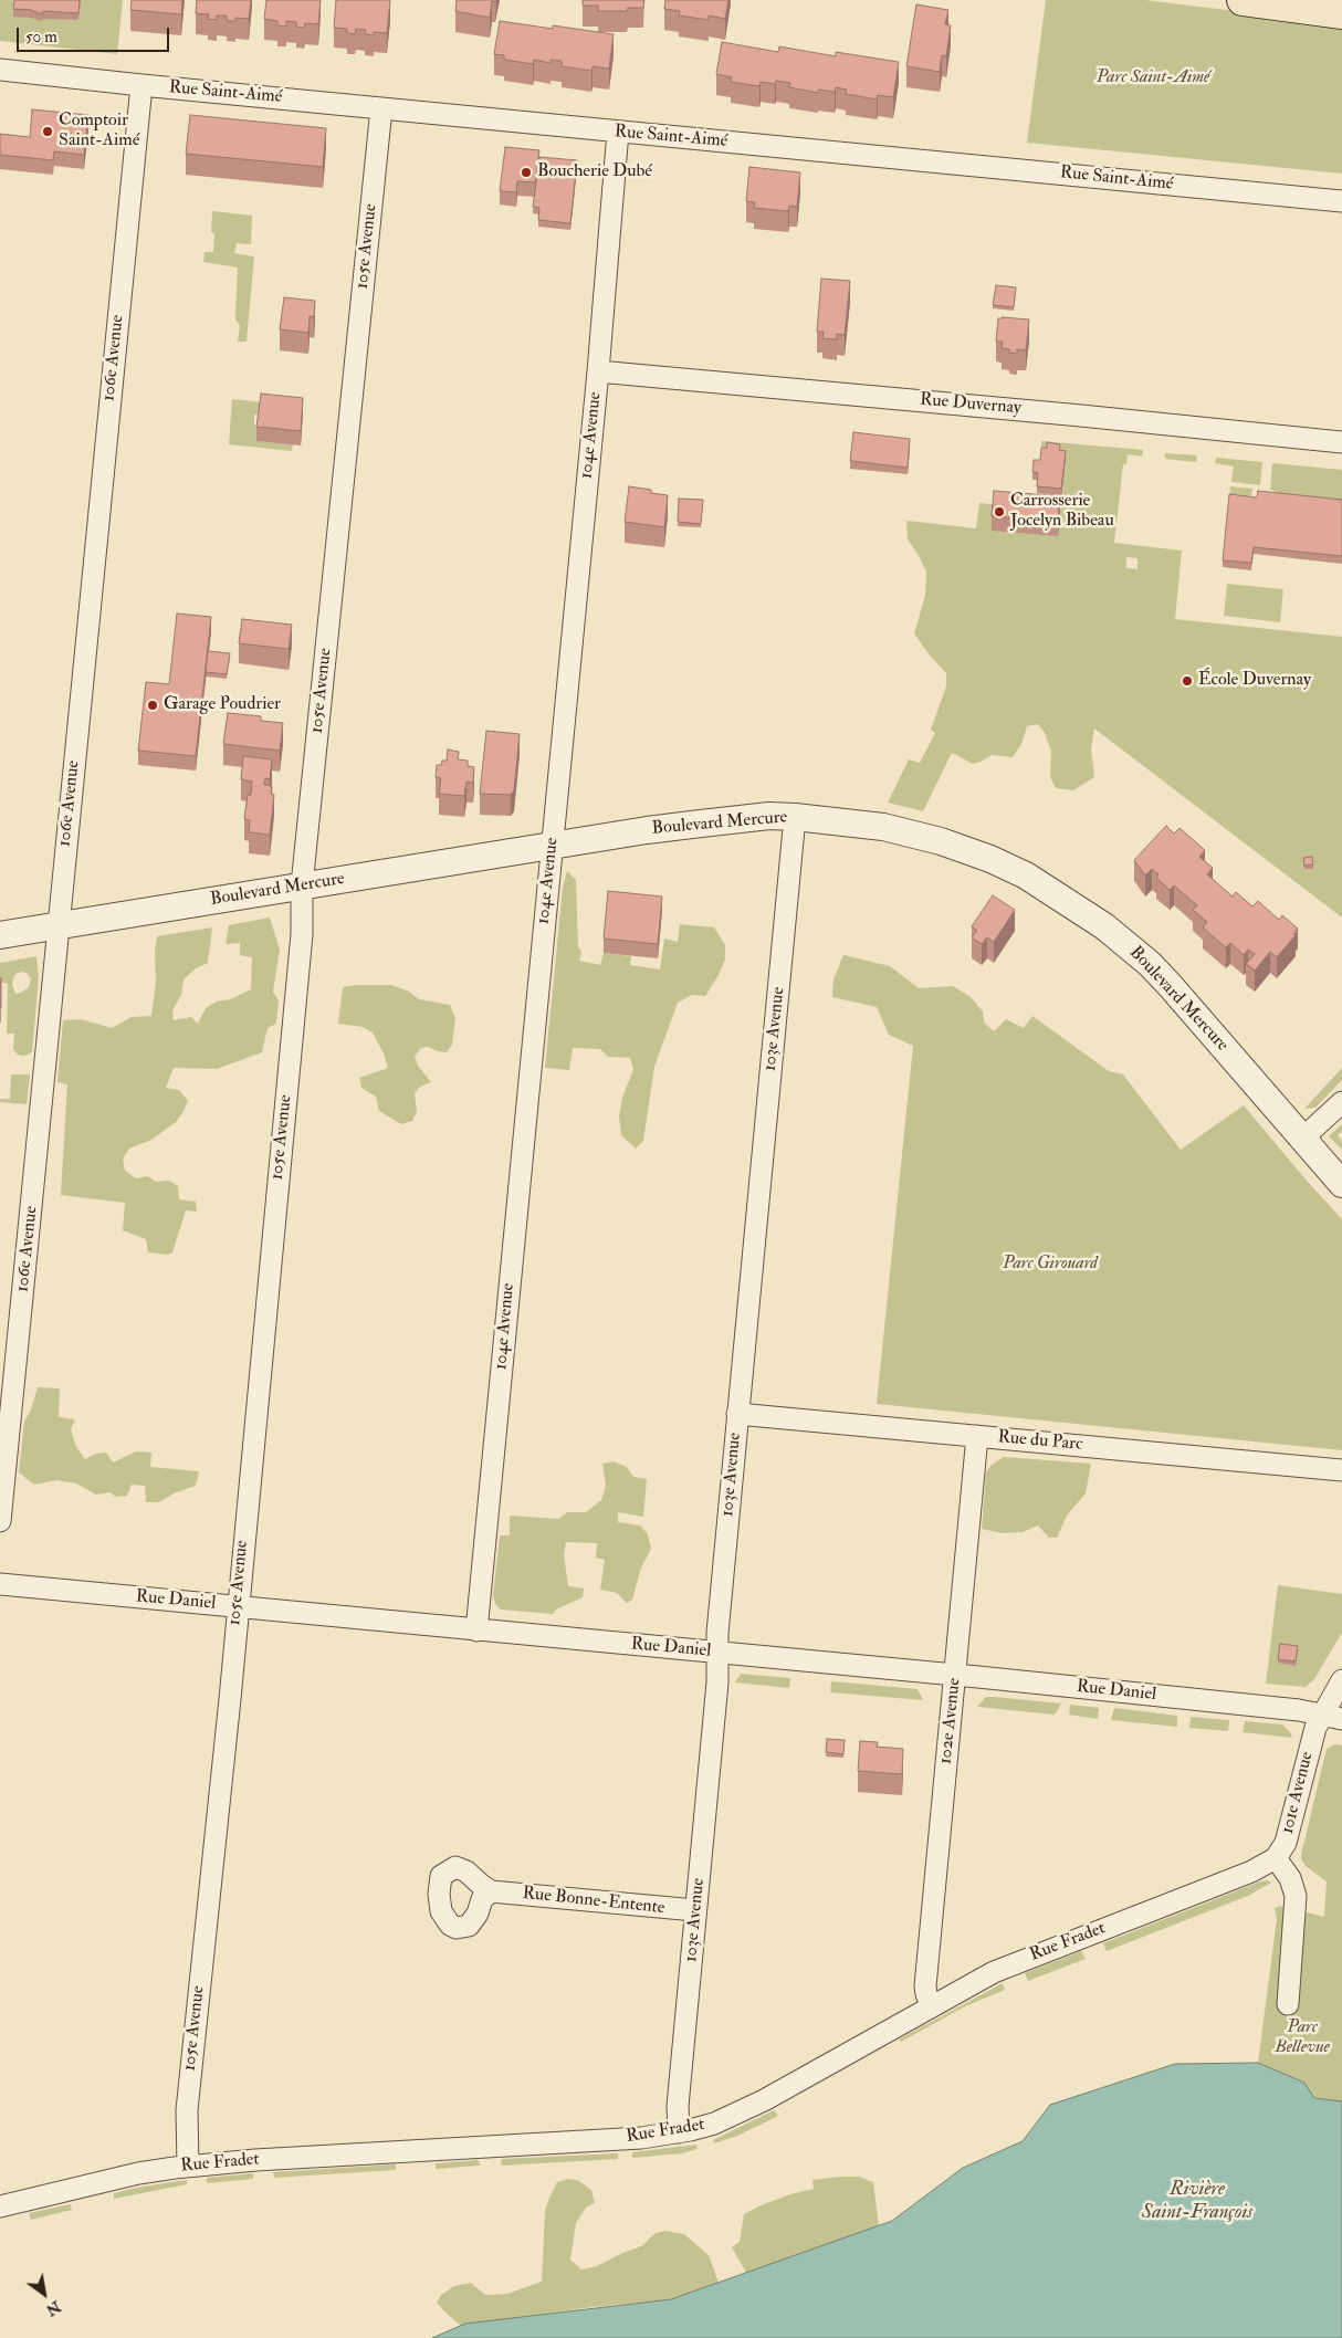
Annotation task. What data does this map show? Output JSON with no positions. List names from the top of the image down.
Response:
{
  "streets": {
    "street": [
      "Rue Saint-Aimé",
      "105e Avenue",
      "106e Avenue",
      "Rue Duvernay",
      "104e Avenue",
      "Boulevard Mercure",
      "103e Avenue",
      "Rue du Parc",
      "Rue Daniel",
      "102e Avenue",
      "101e Avenue",
      "Rue Bonne-Entente",
      "Rue Fradet"
    ]
  },
  "crossings": [
    ["Rue Saint-Aimé", "105e Avenue"],
    ["Rue Saint-Aimé", "106e Avenue"],
    ["Rue Saint-Aimé", "104e Avenue"],
    ["105e Avenue", "Boulevard Mercure"],
    ["105e Avenue", "Rue Daniel"],
    ["105e Avenue", "Rue Fradet"],
    ["106e Avenue", "Boulevard Mercure"],
    ["Rue Duvernay", "104e Avenue"],
    ["104e Avenue", "Boulevard Mercure"],
    ["104e Avenue", "Rue Daniel"],
    ["Boulevard Mercure", "103e Avenue"],
    ["103e Avenue", "Rue du Parc"],
    ["103e Avenue", "Rue Daniel"],
    ["103e Avenue", "Rue Bonne-Entente"],
    ["103e Avenue", "Rue Fradet"],
    ["Rue du Parc", "102e Avenue"],
    ["Rue Daniel", "102e Avenue"],
    ["Rue Daniel", "101e Avenue"],
    ["102e Avenue", "Rue Fradet"],
    ["101e Avenue", "Rue Fradet"]
  ],
  "water": ["Rivière Saint-François"],
  "parks": ["Parc Saint-Aimé", "Parc Girouard", "Parc Bellevue"],
  "places": [
    "Comptoir Saint-Aimé",
    "Boucherie Dubé",
    "Carrosserie Jocelyn Bibeau",
    "École Duvernay",
    "Garage Poudrier"
  ],
  "scale_bar": "50 m",
  "north": "bottom right"
}
